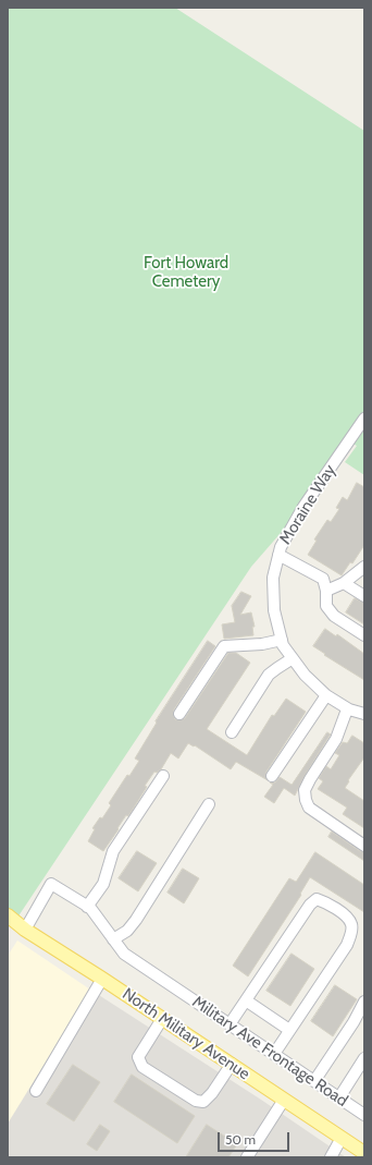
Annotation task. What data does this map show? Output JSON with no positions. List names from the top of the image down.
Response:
{
  "streets": {
    "main road": ["North Military Avenue"],
    "street": ["Moraine Way", "Military Ave Frontage Road"]
  },
  "crossings": [
    ["North Military Avenue", "Military Ave Frontage Road"]
  ],
  "parks": ["Fort Howard Cemetery"],
  "scale_bar": "50 m"
}
